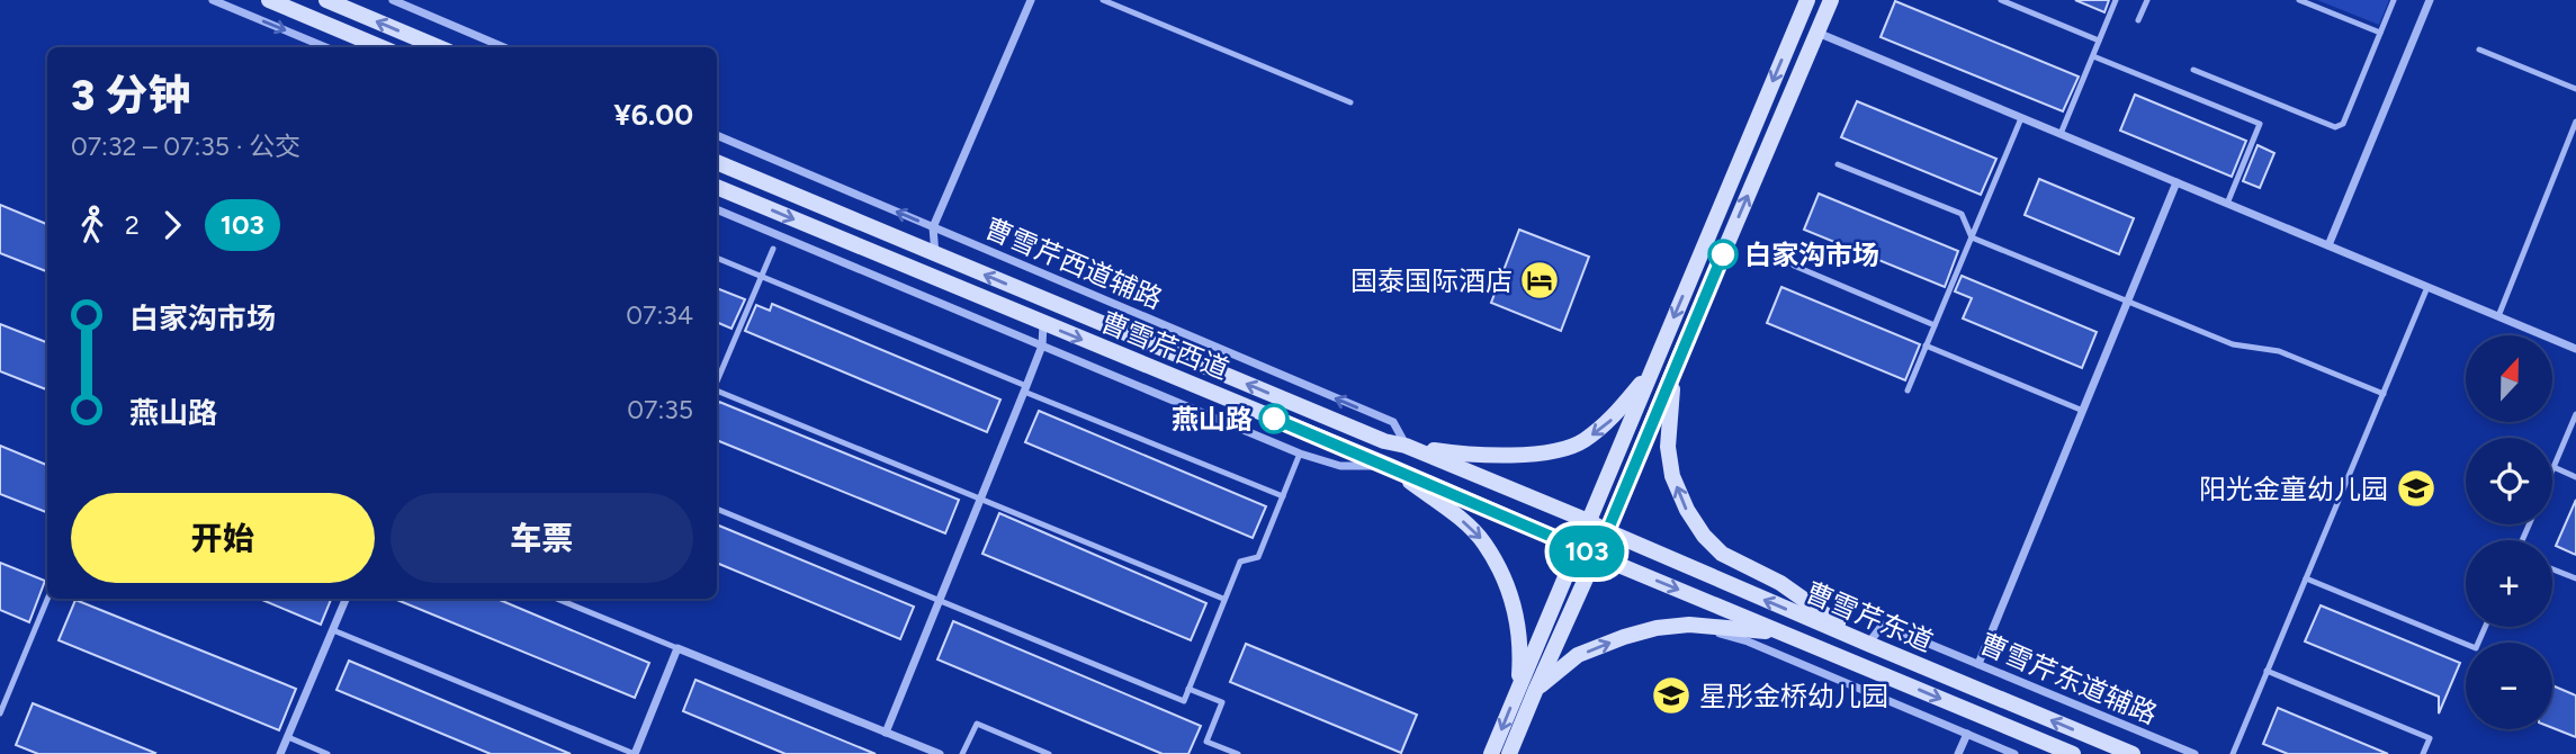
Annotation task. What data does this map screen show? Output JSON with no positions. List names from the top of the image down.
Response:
{
  "streets": {
    "main road": ["曹雪芹西道", "曹雪芹东道"],
    "street": ["曹雪芹西道辅路", "曹雪芹东道辅路"]
  },
  "crossings": [
    ["曹雪芹西道辅路", "曹雪芹西道"],
    ["曹雪芹西道", "曹雪芹东道"],
    ["曹雪芹东道", "曹雪芹东道辅路"]
  ],
  "places": {
    "other": ["白家沟市场", "燕山路"],
    "hotel": ["国泰国际酒店"],
    "school or university": ["阳光金童幼儿园", "星彤金桥幼儿园"]
  },
  "lines": ["bus line 103"],
  "north": "top",
  "page": {
    "on_map": "103",
    "heading": ["3 分钟", "07:32 – 07:35 · 公交", "¥6.00"],
    "legs": ["2", "103"],
    "list": [
      {
        "name": "白家沟市场",
        "value": "07:34"
      },
      {
        "name": "燕山路",
        "value": "07:35"
      }
    ],
    "map_buttons": ["+", "−"],
    "buttons": ["开始", "车票"]
  }
}
